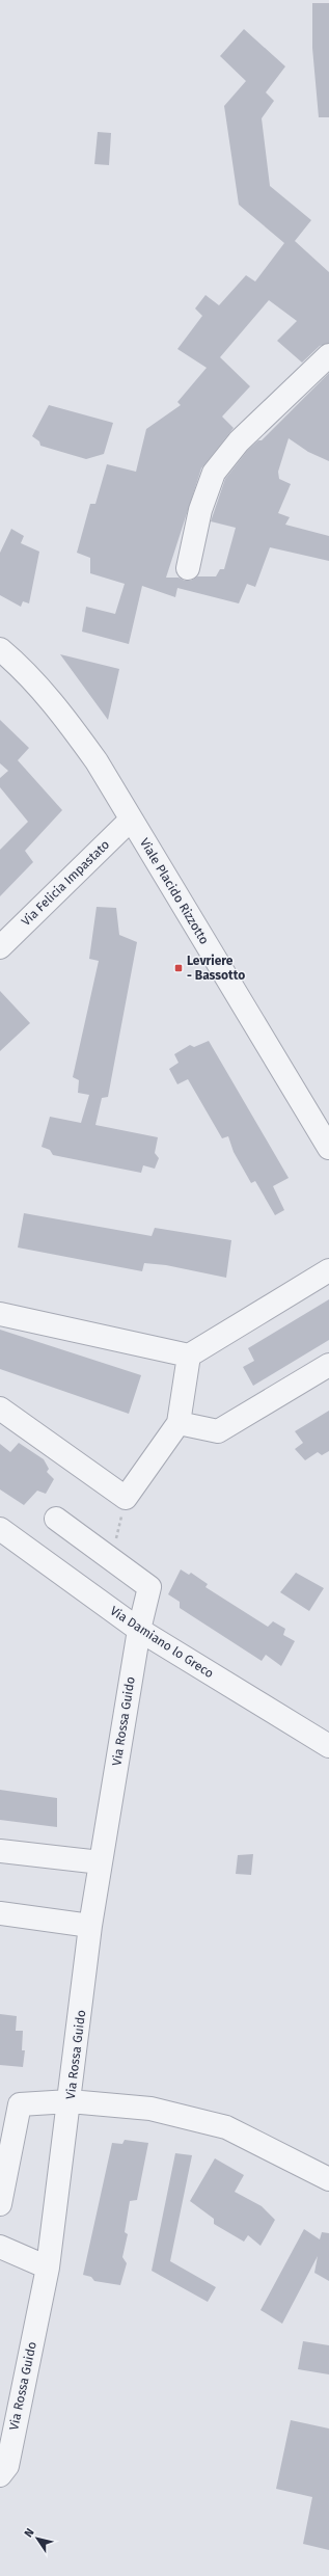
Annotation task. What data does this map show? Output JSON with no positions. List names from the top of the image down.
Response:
{
  "streets": {
    "street": [
      "Via Felicia Impastato",
      "Viale Placido Rizzotto",
      "Via Damiano lo Greco",
      "Via Rossa Guido"
    ]
  },
  "crossings": [
    ["Via Felicia Impastato", "Viale Placido Rizzotto"],
    ["Via Damiano lo Greco", "Via Rossa Guido"]
  ],
  "places": {
    "transit": ["Levriere - Bassotto"]
  },
  "north": "top left"
}
